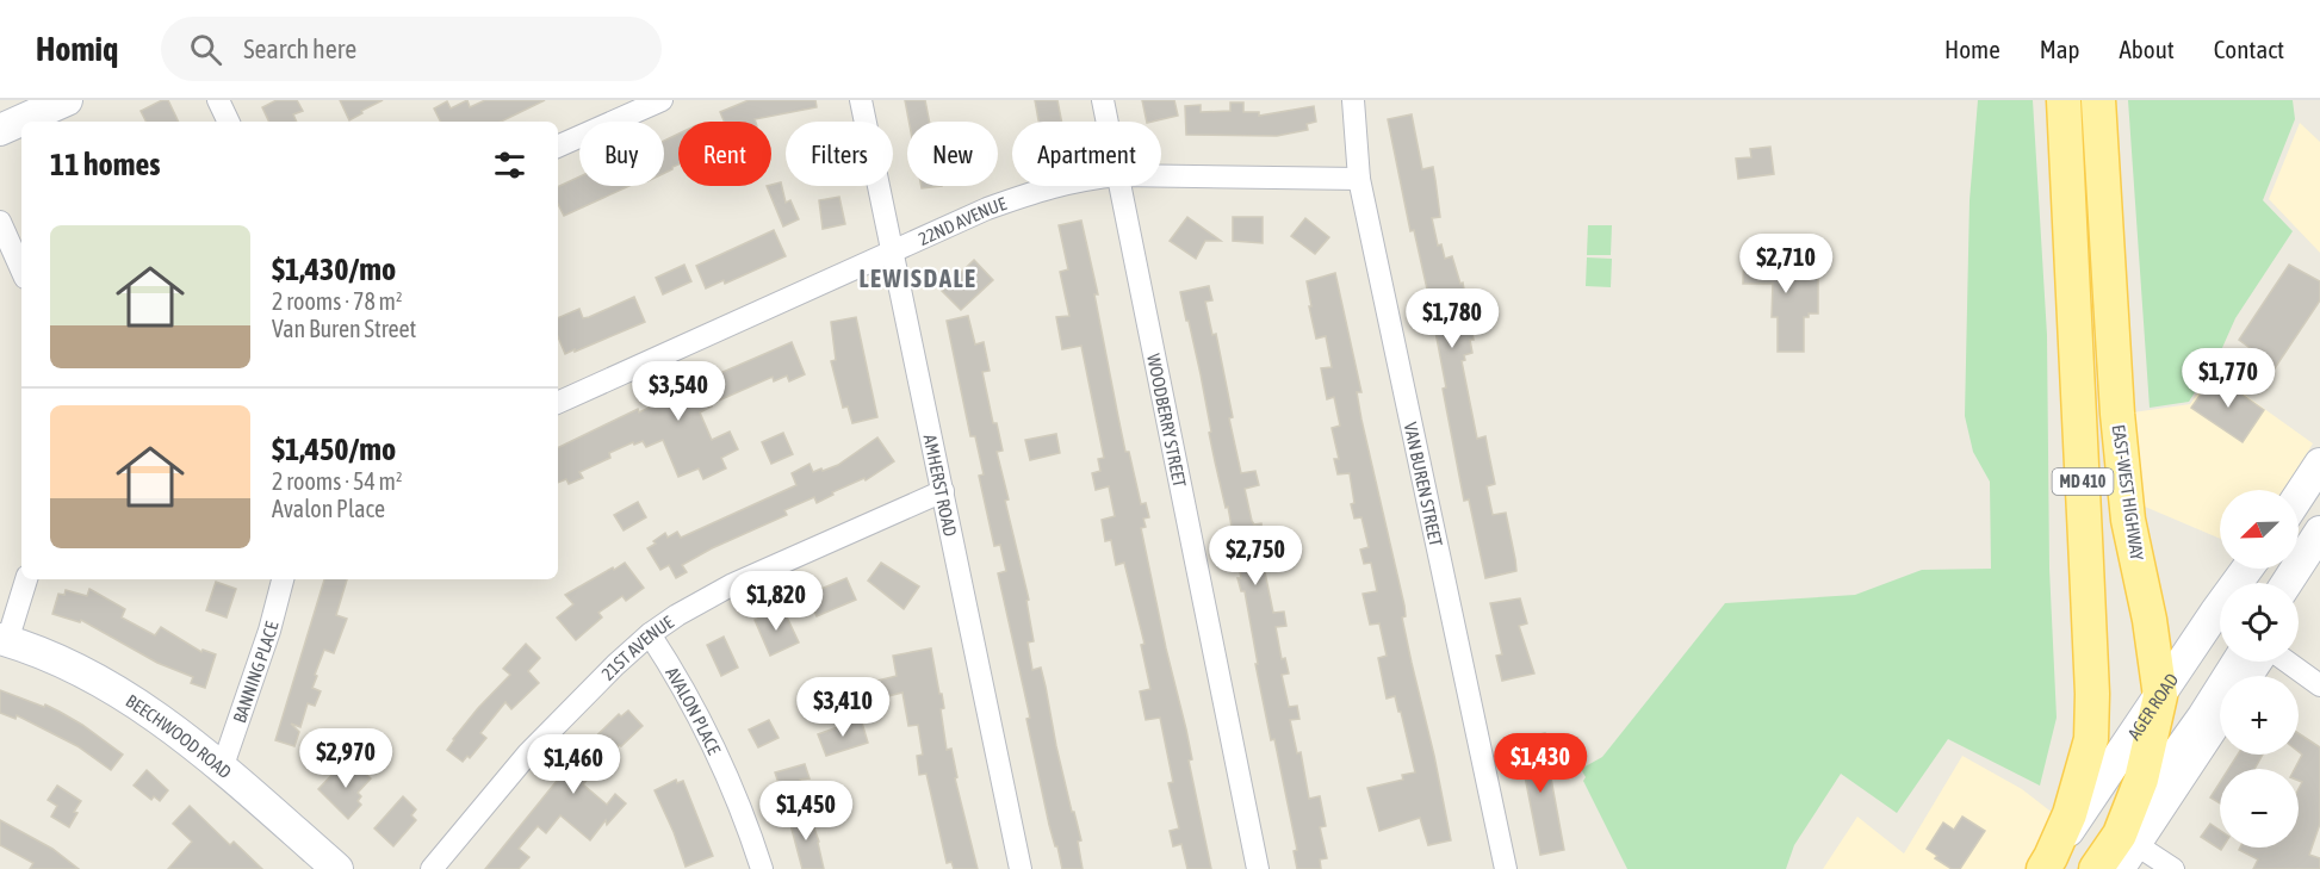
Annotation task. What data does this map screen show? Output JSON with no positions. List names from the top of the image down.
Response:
{
  "streets": {
    "main road": [
      "MD 410",
      "EAST-WEST HIGHWAY",
      "AGER ROAD",
      "BEECHWOOD ROAD"
    ],
    "street": [
      "22ND AVENUE",
      "WOODBERRY STREET",
      "AMHERST ROAD",
      "VAN BUREN STREET",
      "21ST AVENUE",
      "BANNING PLACE",
      "AVALON PLACE"
    ]
  },
  "crossings": [
    ["22ND AVENUE", "AMHERST ROAD"],
    ["22ND AVENUE", "VAN BUREN STREET"],
    ["MD 410", "AGER ROAD"],
    ["AMHERST ROAD", "21ST AVENUE"],
    ["EAST-WEST HIGHWAY", "AGER ROAD"],
    ["21ST AVENUE", "AVALON PLACE"],
    ["BANNING PLACE", "BEECHWOOD ROAD"]
  ],
  "districts": ["LEWISDALE"],
  "north": "bottom left",
  "page": {
    "header": "Homiq",
    "search": "Search here",
    "nav": [
      "Home",
      "Map",
      "About",
      "Contact"
    ],
    "chip": [
      "Buy",
      "Rent",
      "Filters",
      "New",
      "Apartment"
    ],
    "heading": "11 homes",
    "list": [
      {
        "name": "$1,430/mo",
        "note": "2 rooms · 78 m² · Van Buren Street"
      },
      {
        "name": "$1,450/mo",
        "note": "2 rooms · 54 m² · Avalon Place"
      }
    ],
    "price": [
      "$2,710",
      "$1,780",
      "$1,770",
      "$3,540",
      "$2,750",
      "$1,820",
      "$3,410",
      "$2,970",
      "$1,430",
      "$1,460",
      "$1,450"
    ],
    "map_buttons": ["+", "−"]
  }
}
